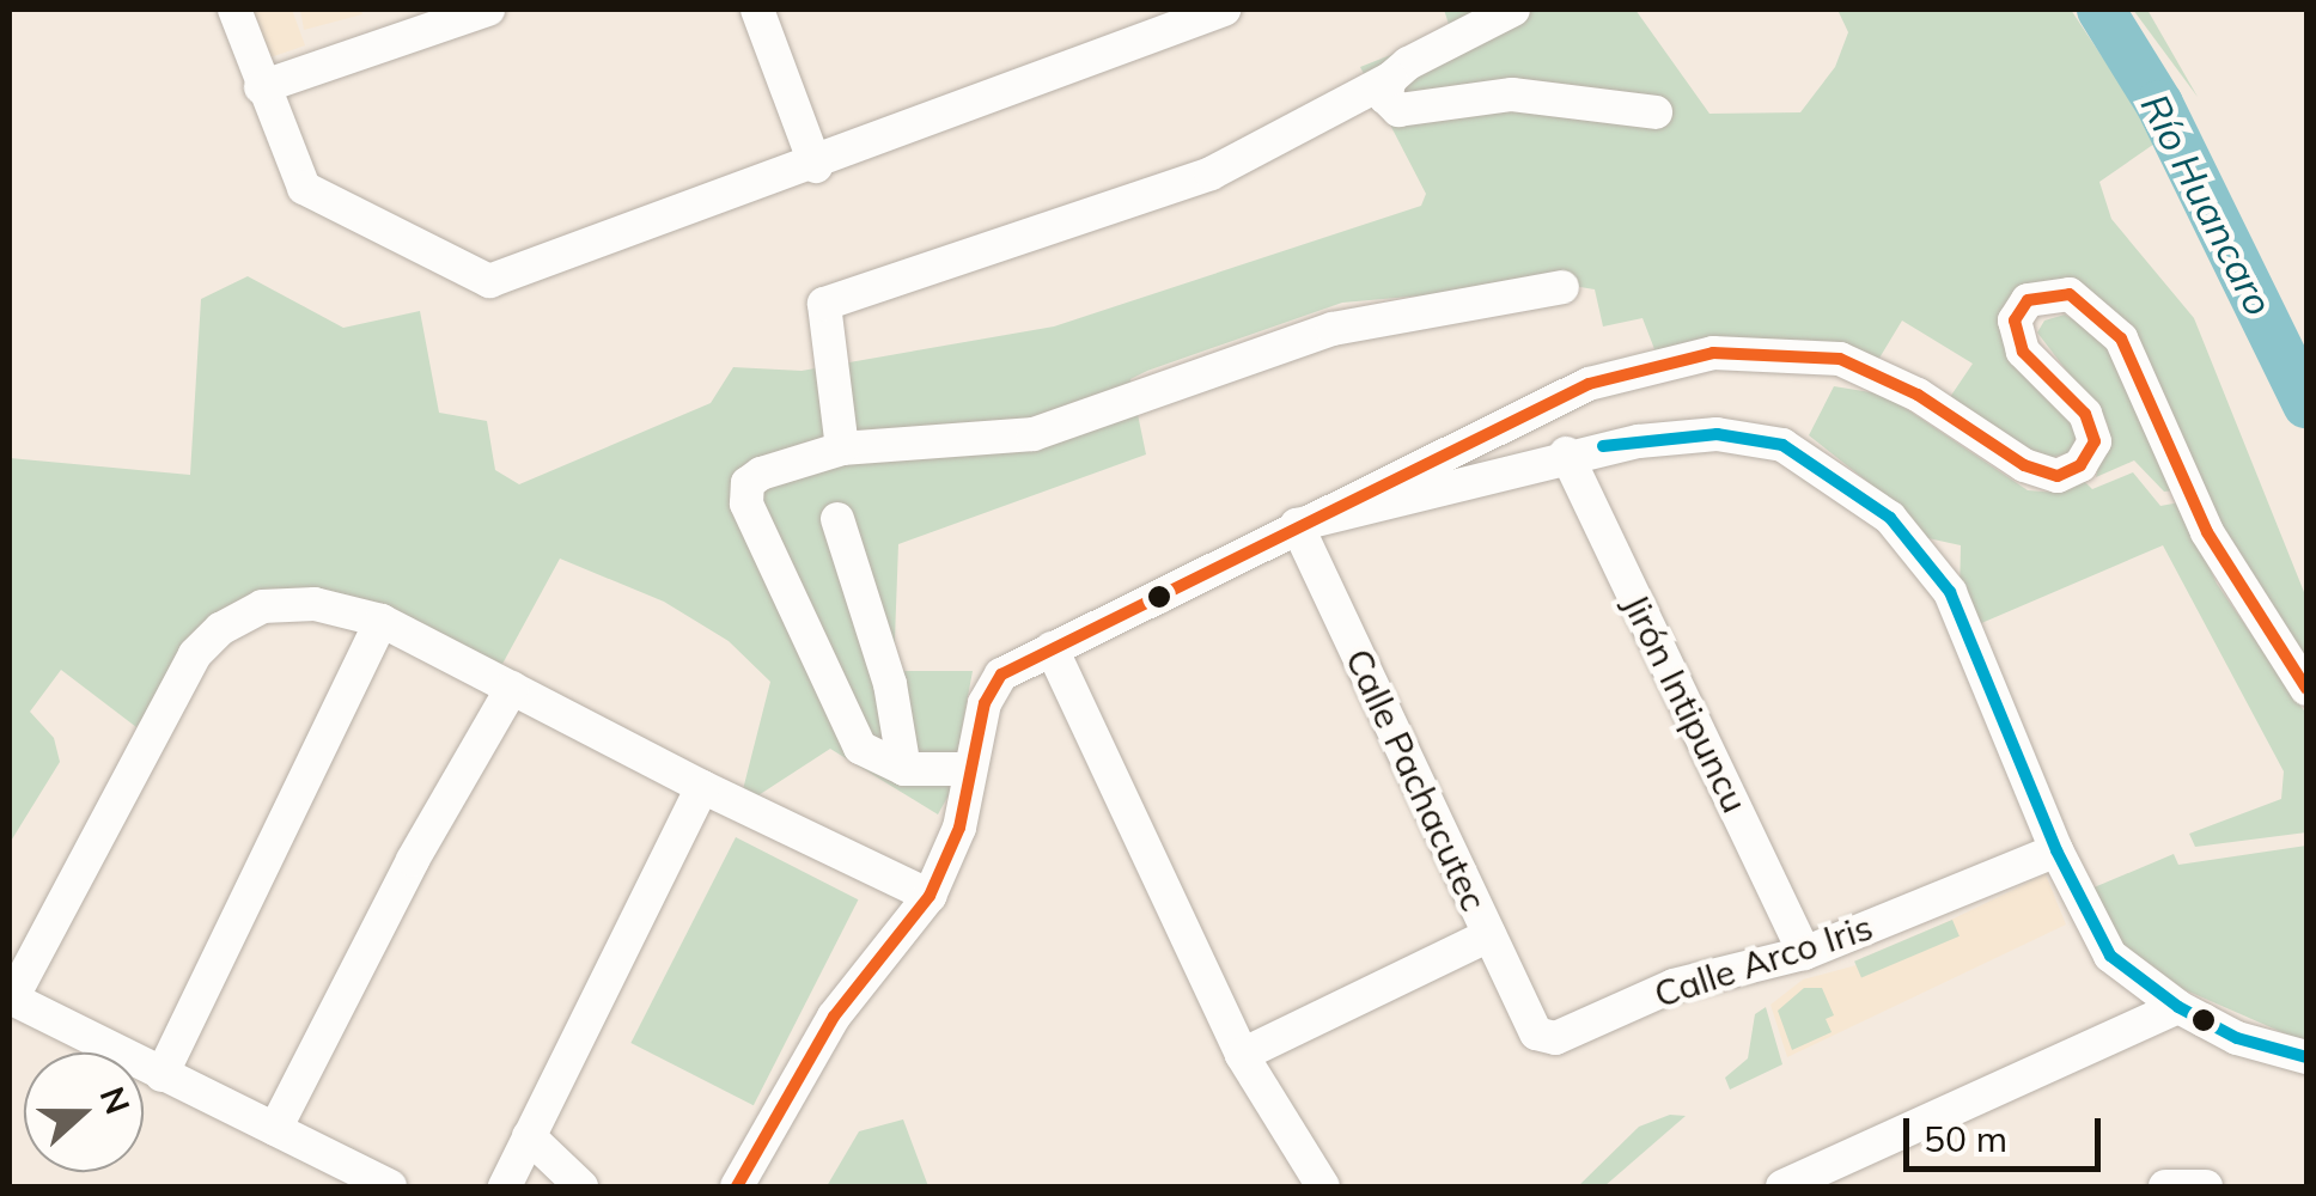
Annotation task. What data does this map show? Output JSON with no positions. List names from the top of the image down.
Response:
{
  "streets": {
    "street": ["Jirón Intipuncu", "Calle Pachacutec", "Calle Arco Iris"]
  },
  "crossings": [
    ["Jirón Intipuncu", "Calle Arco Iris"],
    ["Calle Pachacutec", "Calle Arco Iris"]
  ],
  "water": ["Río Huancaro"],
  "scale_bar": "50 m",
  "north": "right"
}
